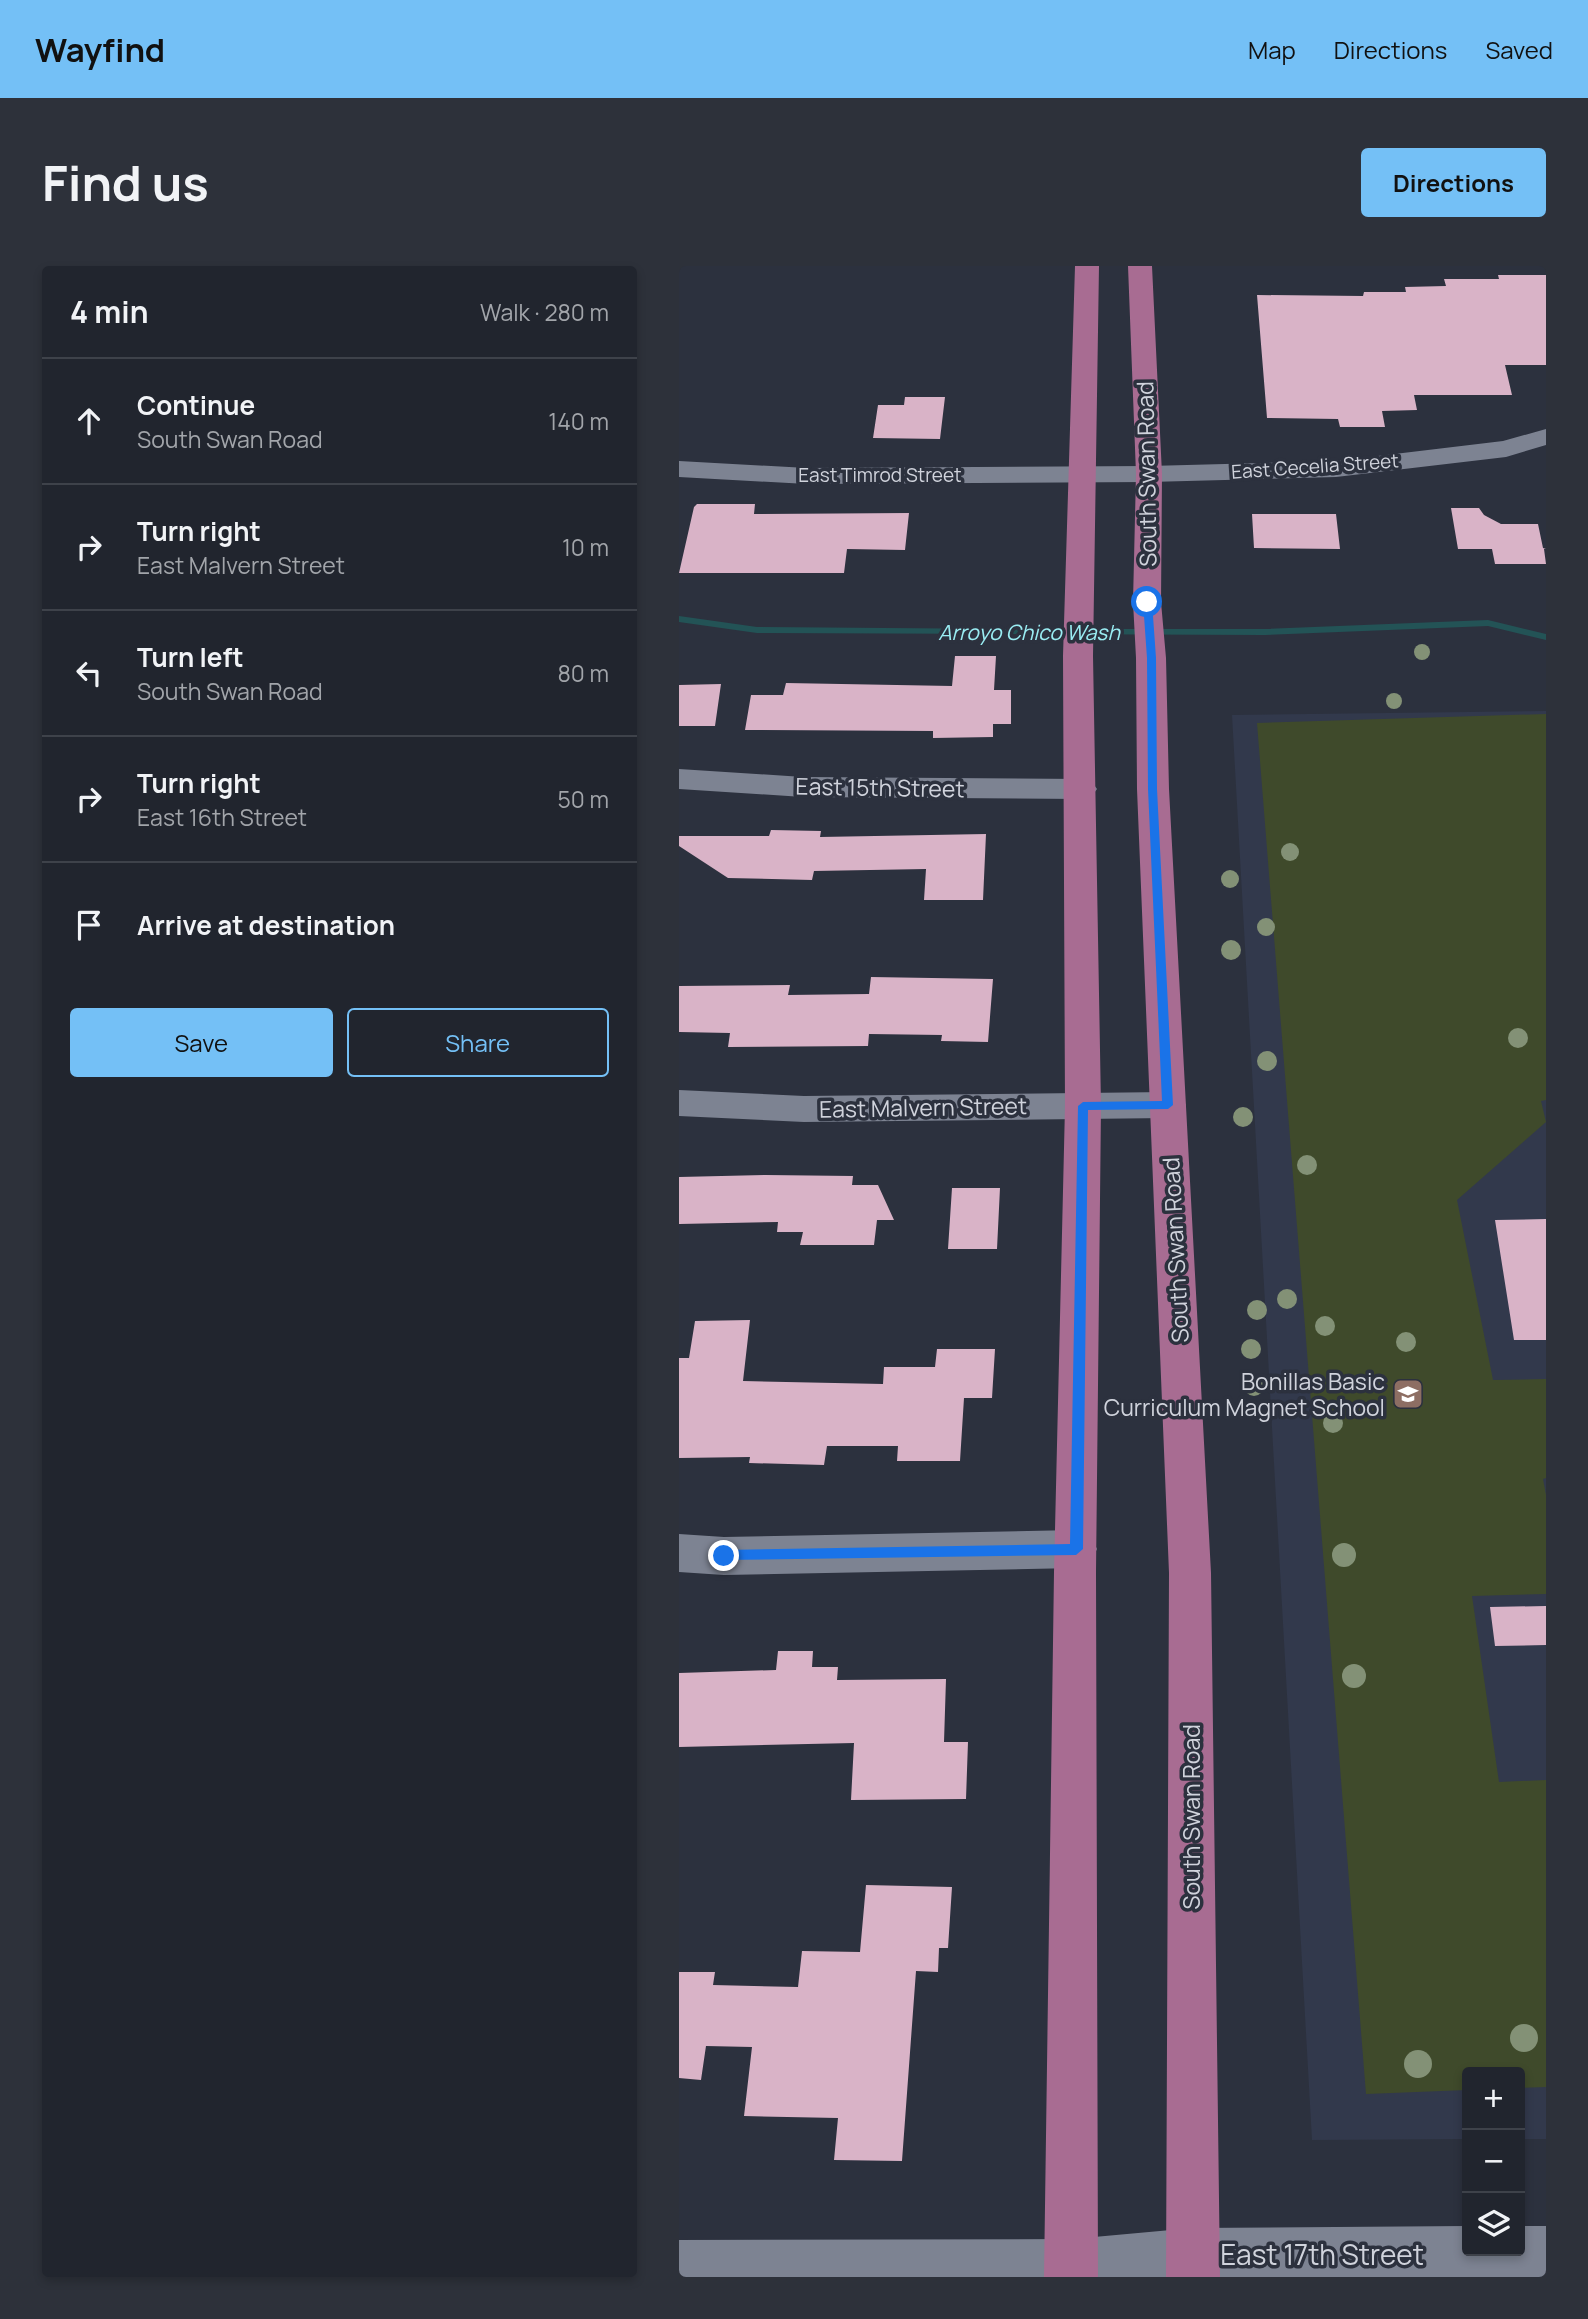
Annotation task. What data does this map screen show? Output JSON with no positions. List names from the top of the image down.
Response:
{
  "streets": {
    "main road": ["South Swan Road"],
    "street": [
      "East Cecelia Street",
      "East Timrod Street",
      "East 15th Street",
      "East Malvern Street",
      "East 17th Street"
    ]
  },
  "crossings": [
    ["East Cecelia Street", "South Swan Road"],
    ["East Cecelia Street", "East Timrod Street"],
    ["South Swan Road", "East Malvern Street"],
    ["South Swan Road", "East 17th Street"]
  ],
  "water": ["Arroyo Chico Wash"],
  "places": {
    "school or university": ["Bonillas Basic Curriculum Magnet School"]
  },
  "page": {
    "header": "Wayfind",
    "nav": ["Map", "Directions", "Saved"],
    "buttons": [
      "Directions",
      ["Save", "Share"]
    ],
    "title": "Find us",
    "heading": ["4 min", "Walk · 280 m"],
    "list": [
      ["Continue", "South Swan Road", "140 m"],
      ["Turn right", "East Malvern Street", "10 m"],
      ["Turn left", "South Swan Road", "80 m"],
      ["Turn right", "East 16th Street", "50 m"],
      "Arrive at destination"
    ],
    "map_buttons": ["+", "−"]
  }
}
